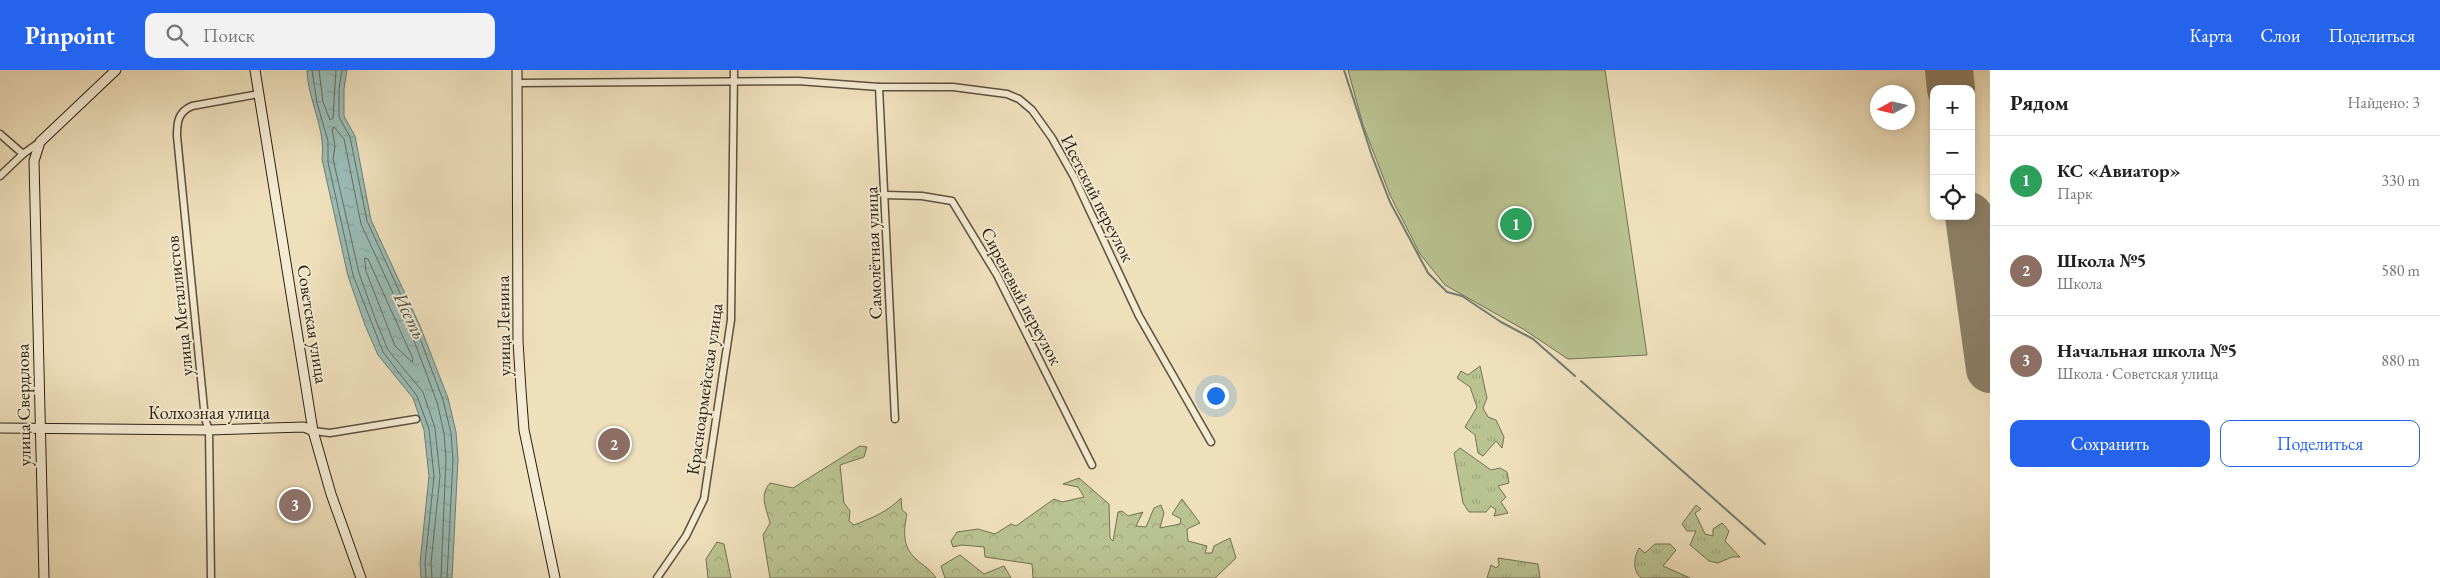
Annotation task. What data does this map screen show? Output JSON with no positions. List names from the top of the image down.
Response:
{
  "streets": {
    "street": [
      "Исетский переулок",
      "Самолётная улица",
      "Сиреневый переулок",
      "улица Металлистов",
      "Советская улица",
      "улица Ленина",
      "Красноармейская улица",
      "улица Свердлова",
      "Колхозная улица"
    ]
  },
  "crossings": [
    ["Исетский переулок", "Самолётная улица"],
    ["Исетский переулок", "улица Ленина"],
    ["Исетский переулок", "Красноармейская улица"],
    ["Самолётная улица", "Сиреневый переулок"],
    ["улица Металлистов", "Советская улица"],
    ["улица Металлистов", "Колхозная улица"],
    ["Советская улица", "Колхозная улица"],
    ["улица Свердлова", "Колхозная улица"]
  ],
  "water": ["Исеть"],
  "north": "left",
  "page": {
    "header": "Pinpoint",
    "search": "Поиск",
    "nav": ["Карта", "Слои", "Поделиться"],
    "heading": ["Рядом", "Найдено: 3"],
    "map_buttons": ["+", "−"],
    "list": [
      {
        "mark": "1",
        "name": "КС «Авиатор»",
        "note": "Парк",
        "value": "330 m"
      },
      {
        "mark": "2",
        "name": "Школа №5",
        "note": "Школа",
        "value": "580 m"
      },
      {
        "mark": "3",
        "name": "Начальная школа №5",
        "note": "Школа · Советская улица",
        "value": "880 m"
      }
    ],
    "pins": ["1", "2", "3"],
    "buttons": ["Сохранить", "Поделиться"]
  }
}
